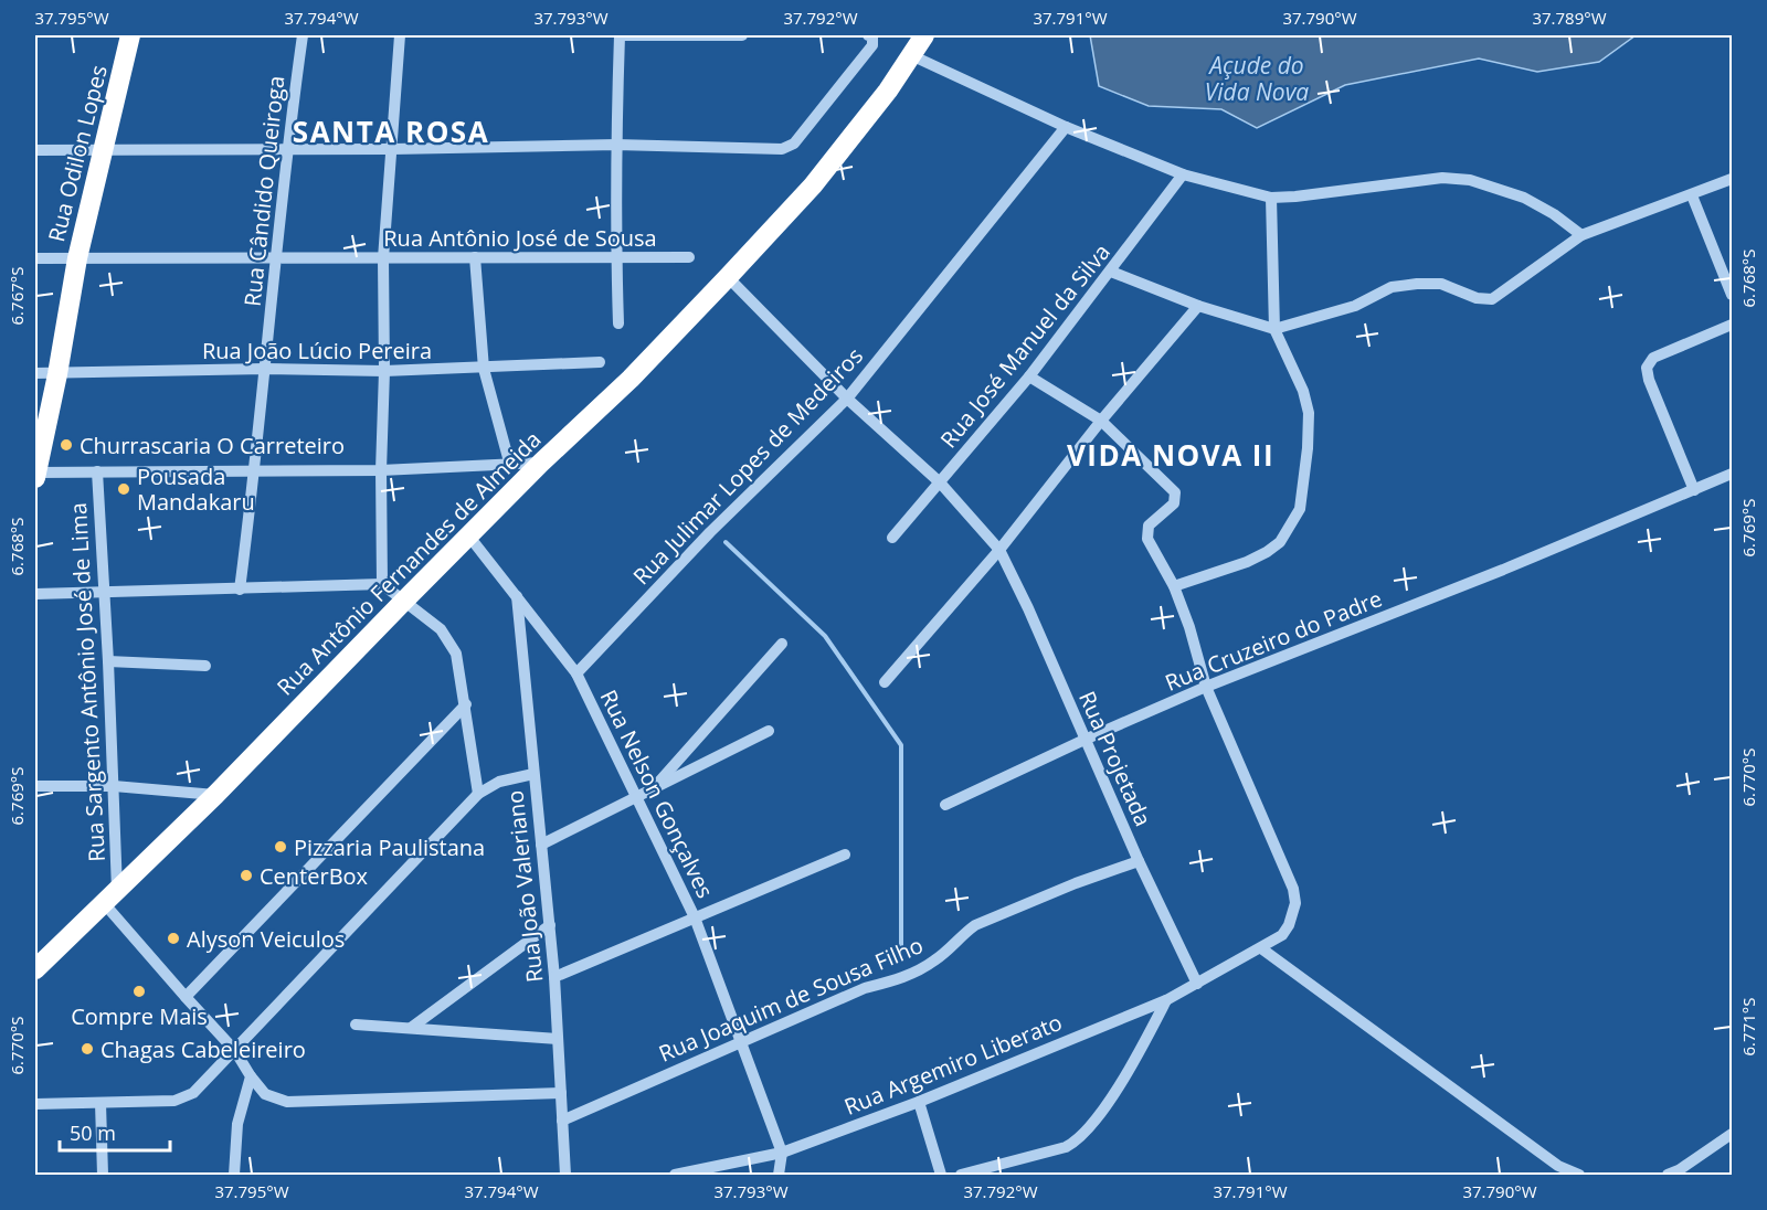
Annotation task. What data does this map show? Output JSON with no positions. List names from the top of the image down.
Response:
{
  "streets": {
    "highway": ["Rua Odilon Lopes", "Rua Antônio Fernandes de Almeida"],
    "street": [
      "Rua Cândido Queiroga",
      "Rua Antônio José de Sousa",
      "Rua José Manuel da Silva",
      "Rua João Lúcio Pereira",
      "Rua Julimar Lopes de Medeiros",
      "Rua Cruzeiro do Padre",
      "Rua Sargento Antônio José de Lima",
      "Rua Projetada",
      "Rua Nelson Gonçalves",
      "Rua João Valeriano",
      "Rua Joaquim de Sousa Filho",
      "Rua Argemiro Liberato"
    ]
  },
  "crossings": [
    ["Rua Odilon Lopes", "Rua Antônio José de Sousa"],
    ["Rua Odilon Lopes", "Rua João Lúcio Pereira"],
    ["Rua Cândido Queiroga", "Rua Antônio José de Sousa"],
    ["Rua Cândido Queiroga", "Rua João Lúcio Pereira"],
    ["Rua José Manuel da Silva", "Rua Projetada"],
    ["Rua Julimar Lopes de Medeiros", "Rua Projetada"],
    ["Rua Julimar Lopes de Medeiros", "Rua Nelson Gonçalves"],
    ["Rua Antônio Fernandes de Almeida", "Rua Sargento Antônio José de Lima"],
    ["Rua Antônio Fernandes de Almeida", "Rua Projetada"],
    ["Rua Antônio Fernandes de Almeida", "Rua Nelson Gonçalves"],
    ["Rua Antônio Fernandes de Almeida", "Rua João Valeriano"],
    ["Rua Cruzeiro do Padre", "Rua Projetada"],
    ["Rua Cruzeiro do Padre", "Rua Argemiro Liberato"],
    ["Rua Projetada", "Rua Joaquim de Sousa Filho"],
    ["Rua Projetada", "Rua Argemiro Liberato"],
    ["Rua Nelson Gonçalves", "Rua João Valeriano"],
    ["Rua Nelson Gonçalves", "Rua Joaquim de Sousa Filho"],
    ["Rua Nelson Gonçalves", "Rua Argemiro Liberato"],
    ["Rua João Valeriano", "Rua Joaquim de Sousa Filho"]
  ],
  "districts": ["SANTA ROSA", "VIDA NOVA II"],
  "water": ["Açude do Vida Nova"],
  "places": [
    "Churrascaria O Carreteiro",
    "Pousada Mandakaru",
    "Pizzaria Paulistana",
    "CenterBox",
    "Alyson Veiculos",
    "Compre Mais",
    "Chagas Cabeleireiro"
  ],
  "scale_bar": "50 m",
  "coordinates": [
    "37.795°W",
    "37.794°W",
    "37.793°W",
    "37.792°W",
    "37.791°W",
    "37.790°W",
    "37.789°W",
    "6.768°S",
    "6.767°S",
    "6.769°S",
    "6.770°S",
    "6.771°S"
  ]
}
